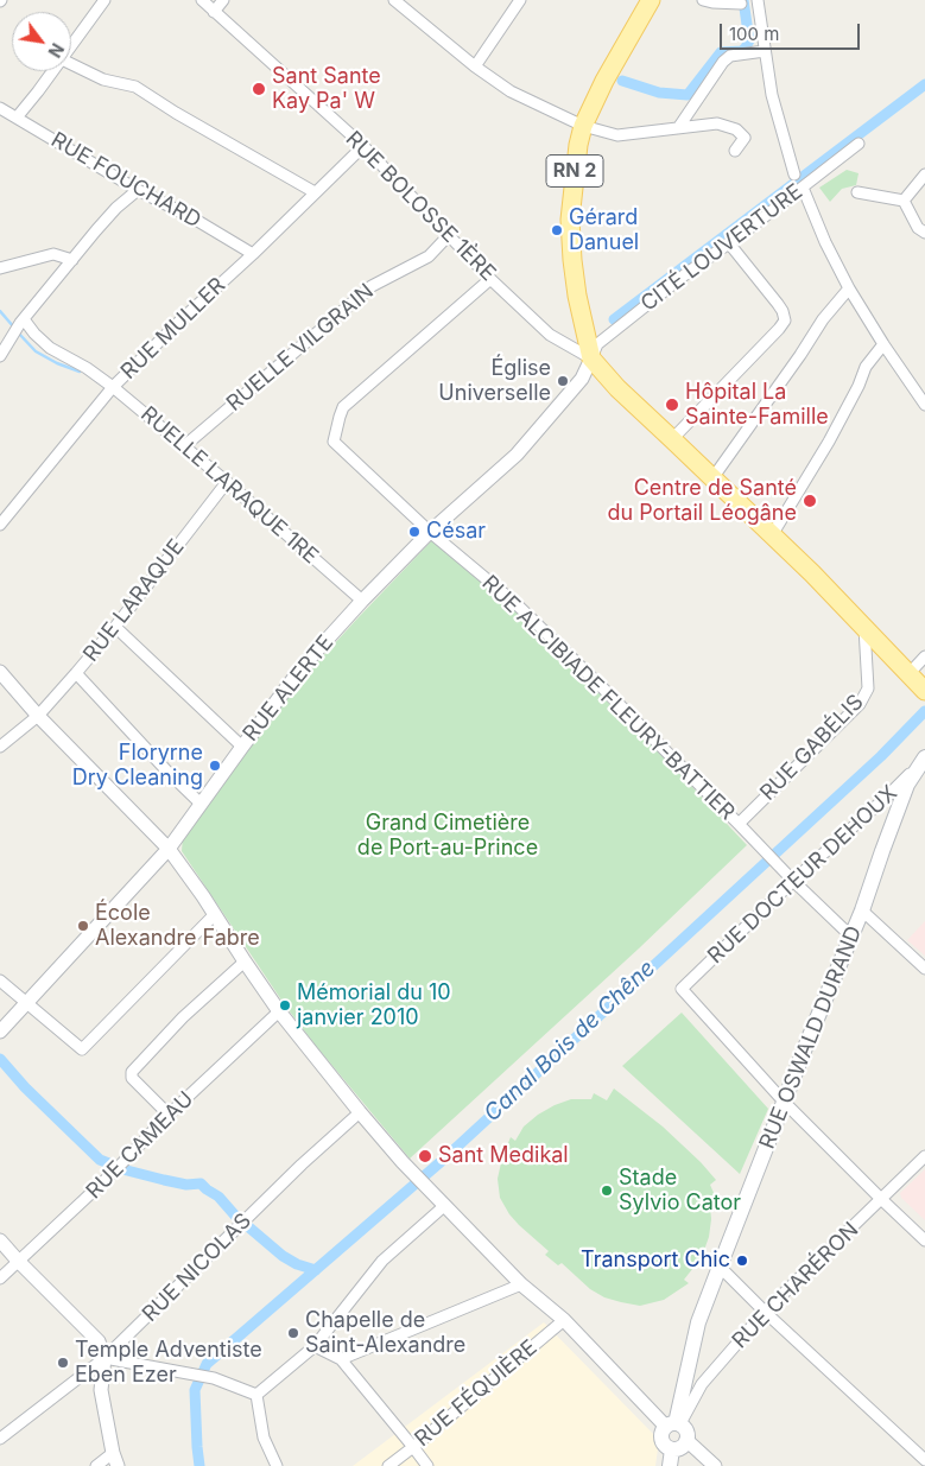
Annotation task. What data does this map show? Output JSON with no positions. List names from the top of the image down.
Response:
{
  "streets": {
    "main road": ["RN 2", "RUE OSWALD DURAND"],
    "street": [
      "RUE FOUCHARD",
      "RUE BOLOSSE 1ÈRE",
      "CITÉ LOUVERTURE",
      "RUE MULLER",
      "RUELLE VILGRAIN",
      "RUELLE LARAQUE 1RE",
      "RUE LARAQUE",
      "RUE ALERTE",
      "RUE ALCIBIADE FLEURY-BATTIER",
      "RUE GABÉLIS",
      "RUE DOCTEUR DEHOUX",
      "RUE CAMEAU",
      "RUE NICOLAS",
      "RUE CHARÉRON",
      "RUE FÉQUIÈRE"
    ]
  },
  "crossings": [
    ["RN 2", "RUE BOLOSSE 1ÈRE"],
    ["RN 2", "CITÉ LOUVERTURE"],
    ["RN 2", "RUE ALERTE"],
    ["RN 2", "RUE GABÉLIS"],
    ["RUE FOUCHARD", "RUE MULLER"],
    ["RUE BOLOSSE 1ÈRE", "CITÉ LOUVERTURE"],
    ["RUE BOLOSSE 1ÈRE", "RUE MULLER"],
    ["RUE BOLOSSE 1ÈRE", "RUELLE VILGRAIN"],
    ["RUE BOLOSSE 1ÈRE", "RUE ALERTE"],
    ["RUE BOLOSSE 1ÈRE", "RUE ALCIBIADE FLEURY-BATTIER"],
    ["CITÉ LOUVERTURE", "RUE ALERTE"],
    ["RUE MULLER", "RUELLE LARAQUE 1RE"],
    ["RUELLE VILGRAIN", "RUELLE LARAQUE 1RE"],
    ["RUELLE LARAQUE 1RE", "RUE LARAQUE"],
    ["RUELLE LARAQUE 1RE", "RUE ALERTE"],
    ["RUE ALERTE", "RUE ALCIBIADE FLEURY-BATTIER"],
    ["RUE ALCIBIADE FLEURY-BATTIER", "RUE GABÉLIS"],
    ["RUE ALCIBIADE FLEURY-BATTIER", "RUE DOCTEUR DEHOUX"],
    ["RUE ALCIBIADE FLEURY-BATTIER", "RUE OSWALD DURAND"],
    ["RUE DOCTEUR DEHOUX", "RUE OSWALD DURAND"],
    ["RUE OSWALD DURAND", "RUE CHARÉRON"]
  ],
  "water": ["Canal Bois de Chêne"],
  "parks": ["Grand Cimetière de Port-au-Prince"],
  "places": [
    "Sant Sante Kay Pa' W",
    "Gérard Danuel",
    "Église Universelle",
    "Hôpital La Sainte-Famille",
    "Centre de Santé du Portail Léogâne",
    "César",
    "Floryrne Dry Cleaning",
    "École Alexandre Fabre",
    "Mémorial du 10 janvier 2010",
    "Sant Medikal",
    "Stade Sylvio Cator",
    "Transport Chic",
    "Chapelle de Saint-Alexandre",
    "Temple Adventiste Eben Ezer"
  ],
  "scale_bar": "100 m",
  "north": "bottom right"
}
